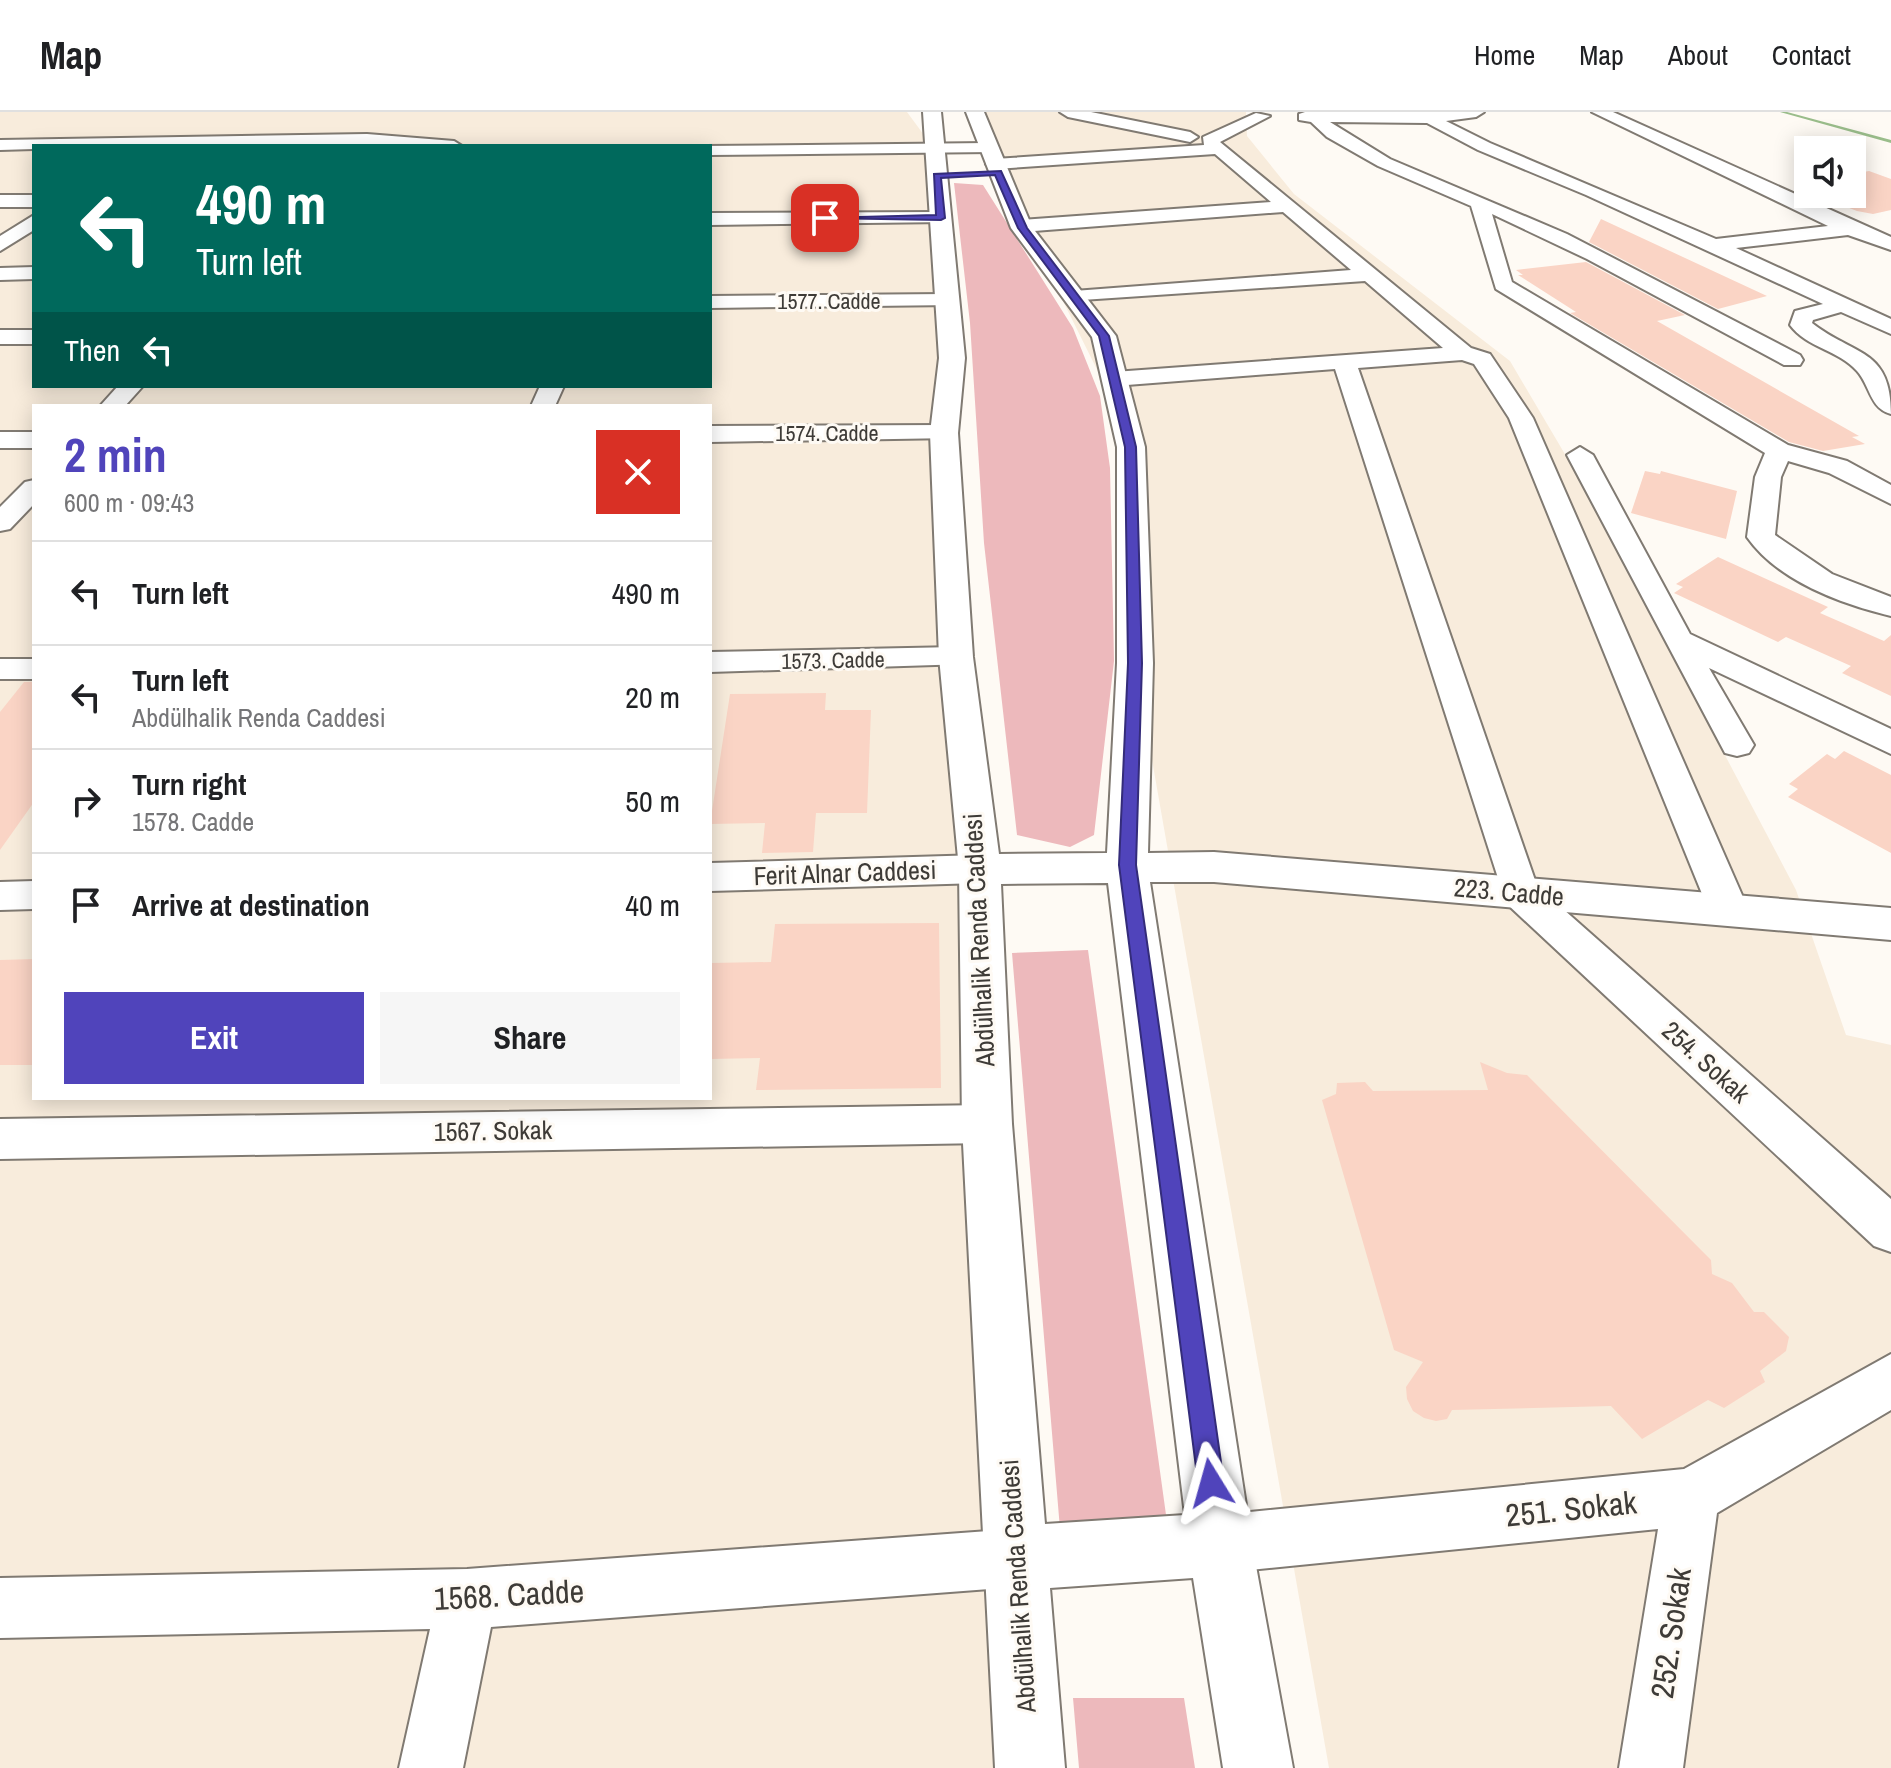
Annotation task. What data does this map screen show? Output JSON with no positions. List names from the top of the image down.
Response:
{
  "streets": {
    "main road": ["223. Cadde", "Abdülhalik Renda Caddesi"],
    "street": [
      "1577. Cadde",
      "1574. Cadde",
      "1573. Cadde",
      "Ferit Alnar Caddesi",
      "254. Sokak",
      "1567. Sokak",
      "251. Sokak",
      "1568. Cadde",
      "252. Sokak"
    ]
  },
  "crossings": [
    ["1577. Cadde", "Abdülhalik Renda Caddesi"],
    ["1574. Cadde", "Abdülhalik Renda Caddesi"],
    ["1573. Cadde", "Abdülhalik Renda Caddesi"],
    ["Ferit Alnar Caddesi", "223. Cadde"],
    ["Ferit Alnar Caddesi", "Abdülhalik Renda Caddesi"],
    ["223. Cadde", "Abdülhalik Renda Caddesi"],
    ["223. Cadde", "254. Sokak"],
    ["Abdülhalik Renda Caddesi", "1567. Sokak"],
    ["Abdülhalik Renda Caddesi", "1568. Cadde"],
    ["251. Sokak", "252. Sokak"]
  ],
  "page": {
    "header": "Map",
    "nav": [
      "Home",
      "Map",
      "About",
      "Contact"
    ],
    "turn": ["490 m", "Turn left"],
    "then": "Then",
    "heading": ["2 min", "600 m · 09:43"],
    "list": [
      {
        "name": "Turn left",
        "value": "490 m"
      },
      {
        "name": "Turn left",
        "note": "Abdülhalik Renda Caddesi",
        "value": "20 m"
      },
      {
        "name": "Turn right",
        "note": "1578. Cadde",
        "value": "50 m"
      },
      {
        "name": "Arrive at destination",
        "value": "40 m"
      }
    ],
    "buttons": ["Exit", "Share"]
  }
}
